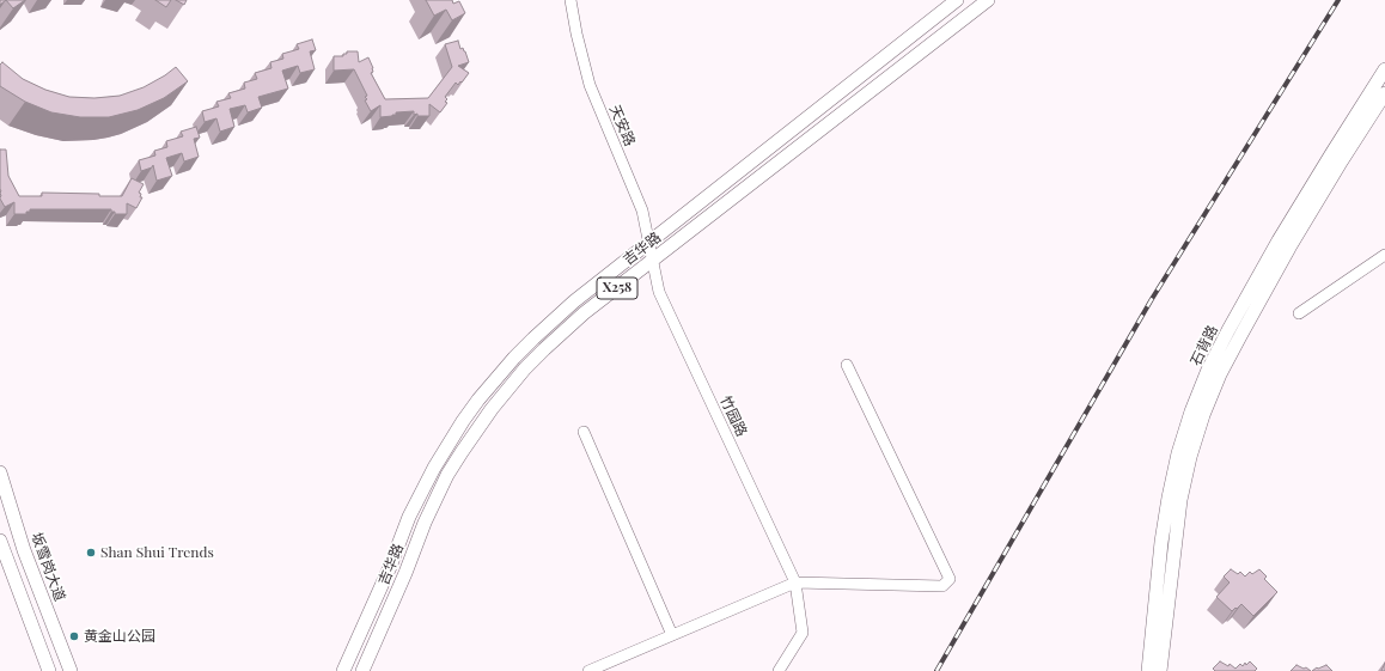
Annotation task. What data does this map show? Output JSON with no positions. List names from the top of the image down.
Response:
{
  "streets": {
    "main road": [
      "吉华路",
      "X258",
      "石背路",
      "坂雪岗大道"
    ],
    "street": ["天安路", "竹园路"]
  },
  "crossings": [
    ["天安路", "吉华路"],
    ["天安路", "竹园路"],
    ["吉华路", "竹园路"]
  ],
  "places": ["Shan Shui Trends", "黄金山公园"]
}
